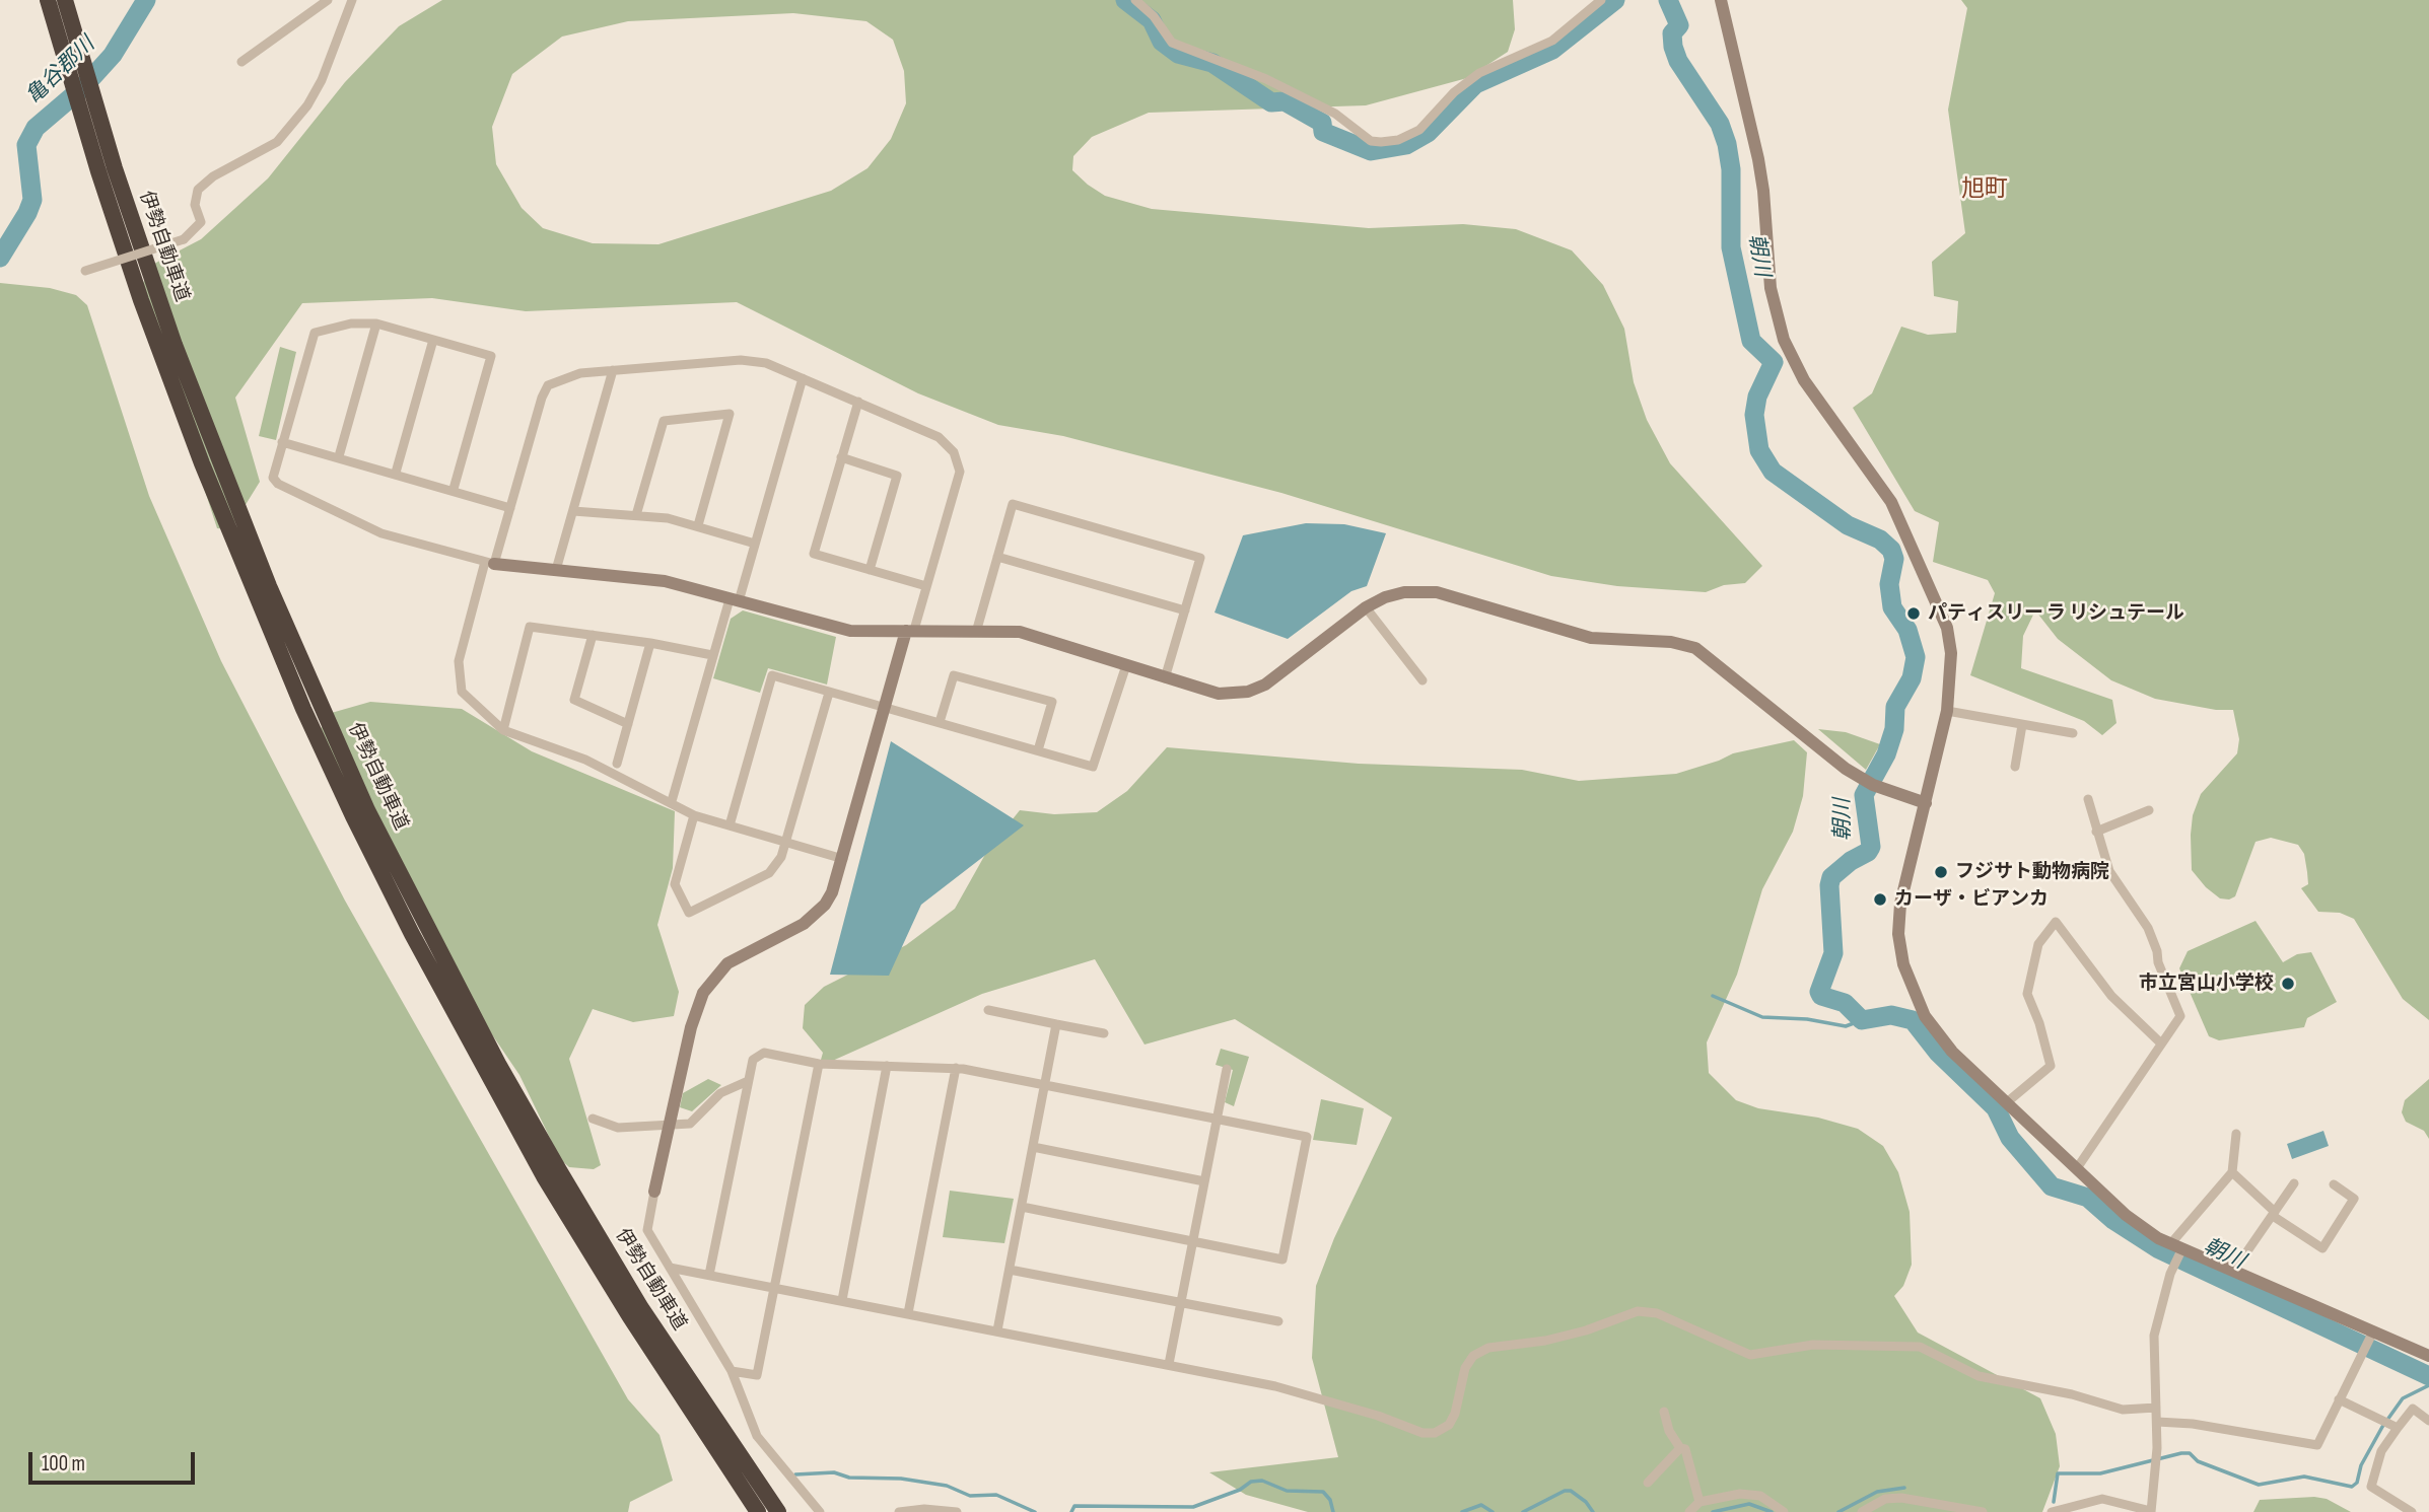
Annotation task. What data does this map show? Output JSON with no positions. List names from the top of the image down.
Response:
{
  "streets": {
    "highway": ["伊勢自動車道"]
  },
  "districts": ["旭町"],
  "water": ["亀谷郡川", "朝川"],
  "places": [
    "パティスリー ラ リシュテール",
    "フジサト動物病院",
    "カーザ・ビアンカ",
    "市立宮山小学校"
  ],
  "scale_bar": "100 m"
}
